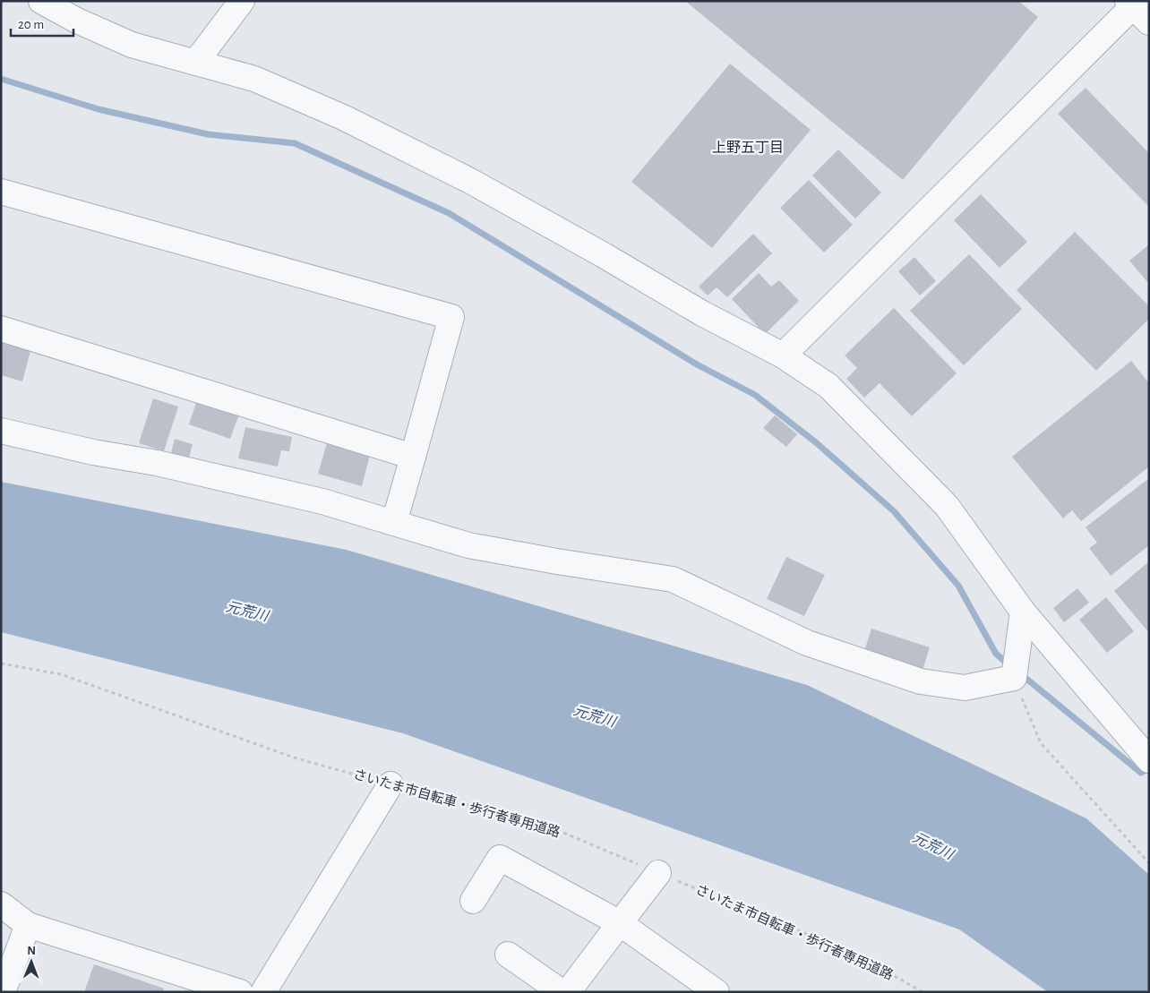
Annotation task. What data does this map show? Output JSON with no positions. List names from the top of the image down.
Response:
{
  "streets": {
    "path": ["さいたま市自転車・歩行者専用道路"]
  },
  "districts": ["上野五丁目"],
  "water": ["元荒川"],
  "scale_bar": "20 m",
  "north": "top"
}
